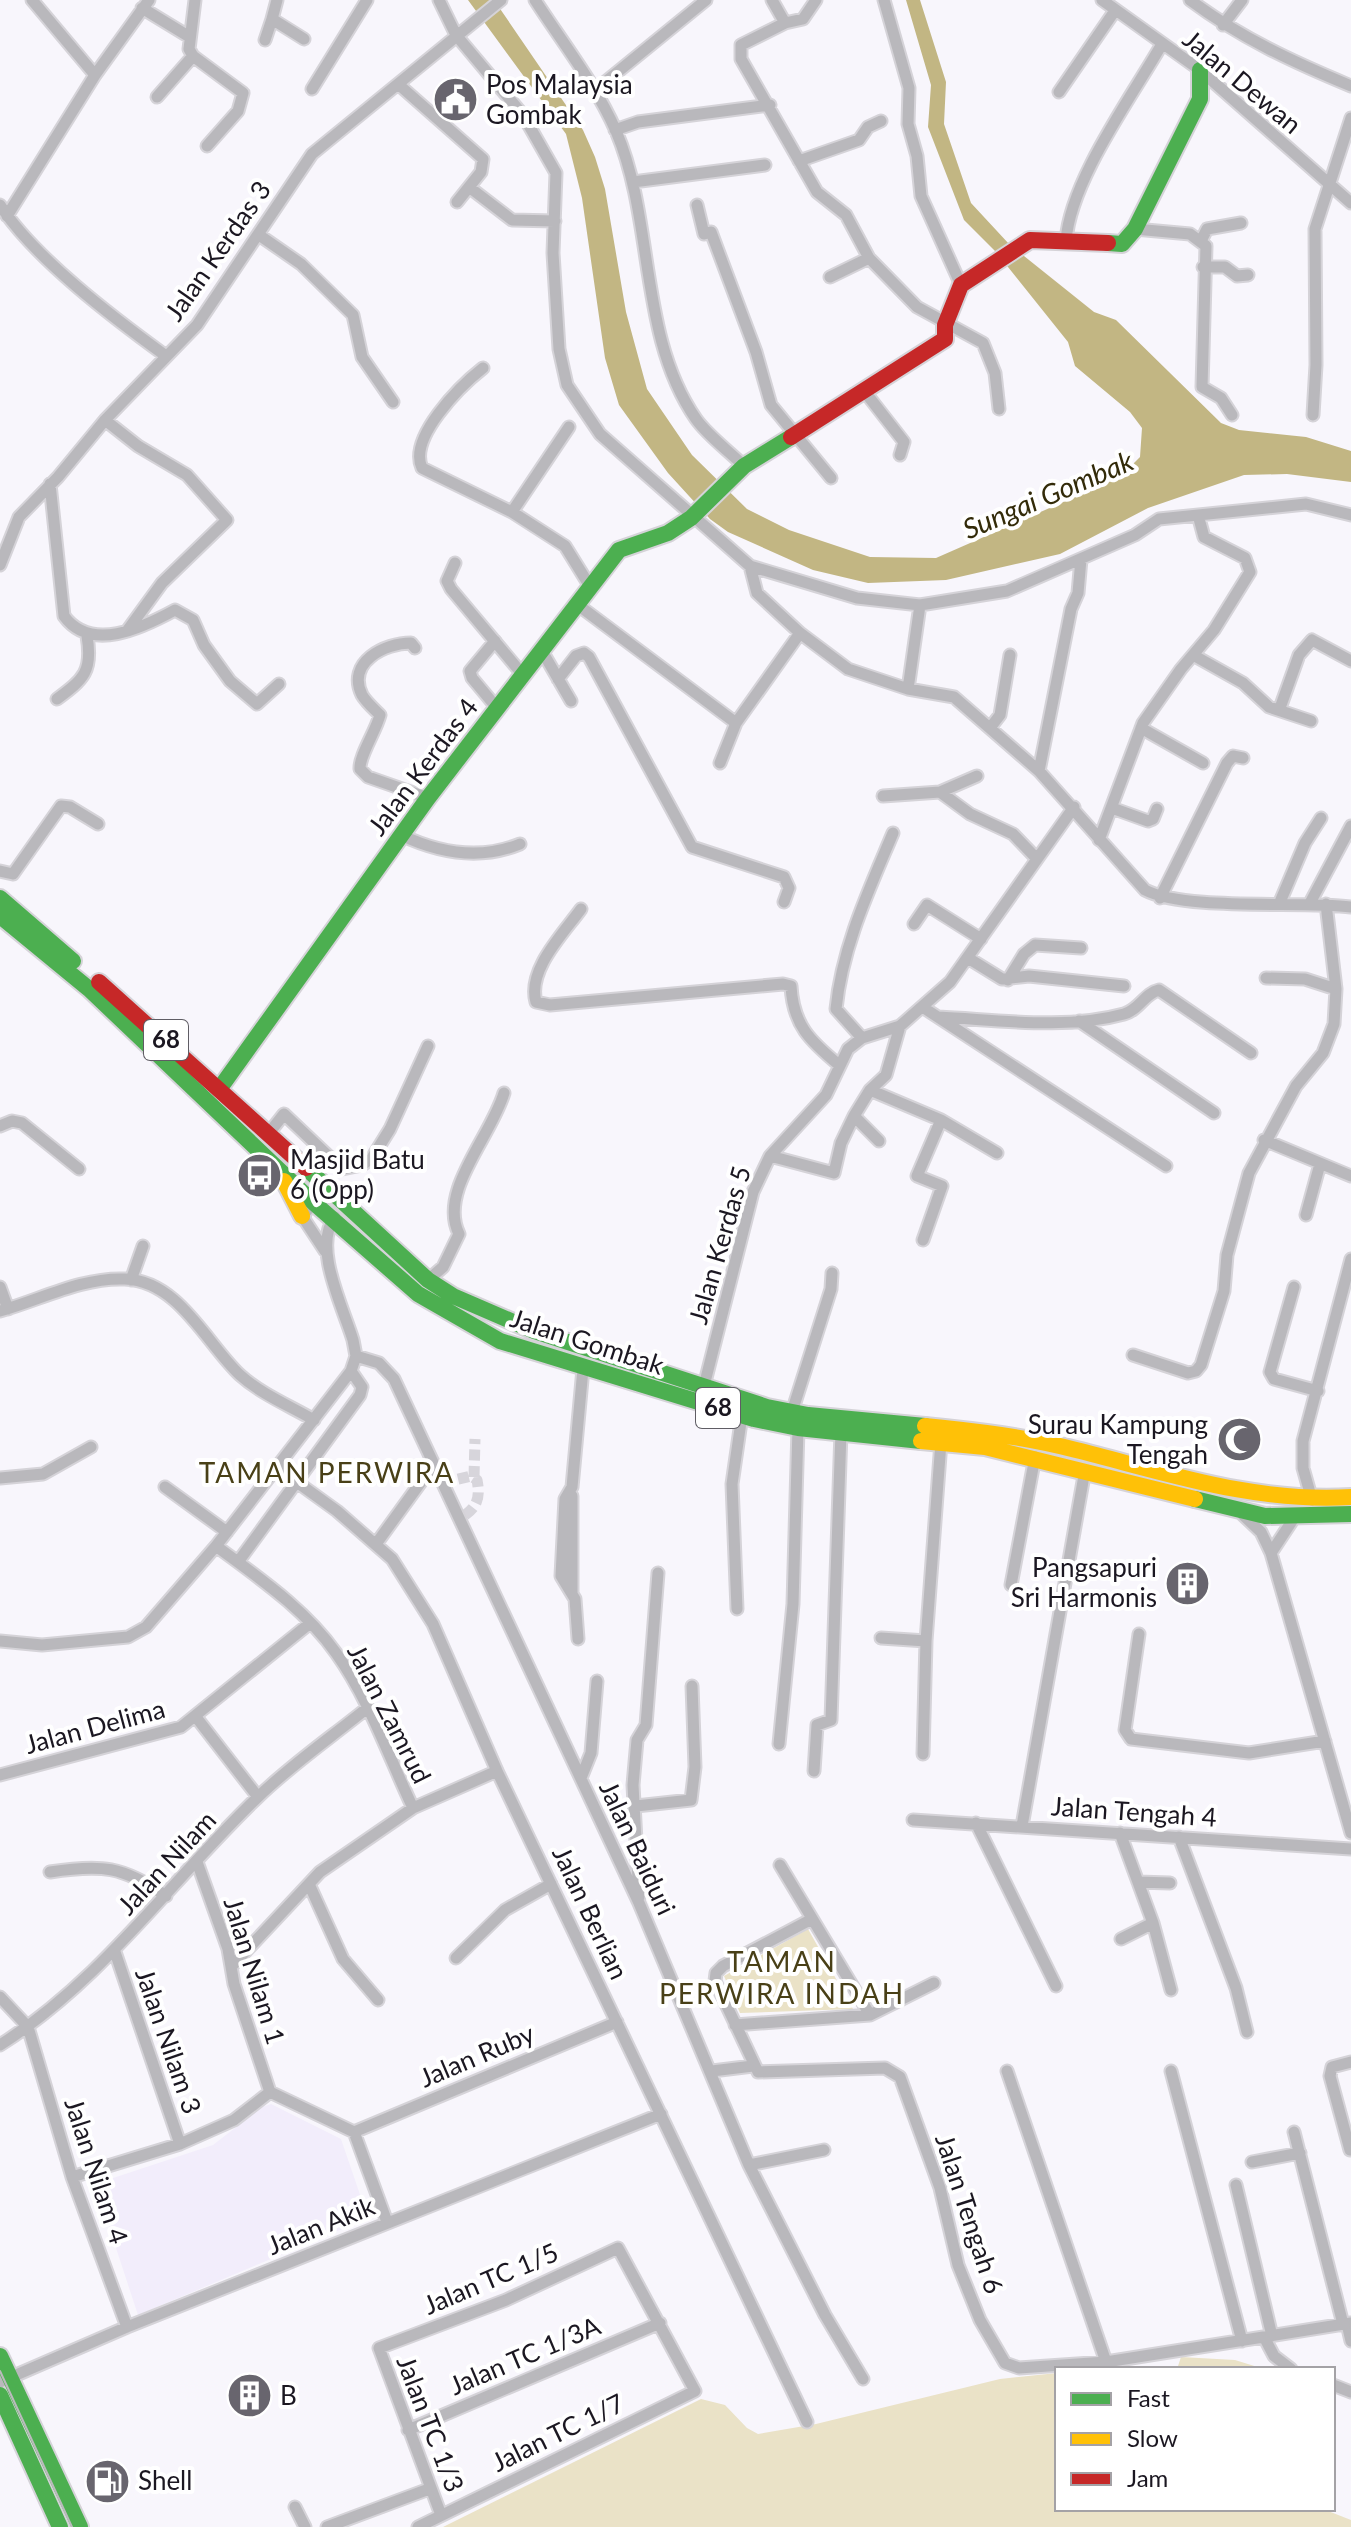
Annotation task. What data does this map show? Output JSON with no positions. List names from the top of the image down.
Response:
{
  "streets": {
    "main road": ["Jalan Kerdas 4", "68", "Jalan Gombak"],
    "street": [
      "Jalan Dewan",
      "Jalan Kerdas 3",
      "Jalan Kerdas 5",
      "Jalan Zamrud",
      "Jalan Delima",
      "Jalan Tengah 4",
      "Jalan Baiduri",
      "Jalan Nilam",
      "Jalan Berlian",
      "Jalan Nilam 1",
      "Jalan Nilam 3",
      "Jalan Ruby",
      "Jalan Nilam 4",
      "Jalan Tengah 6",
      "Jalan Akik",
      "Jalan TC 1/5",
      "Jalan TC 1/3A",
      "Jalan TC 1/3",
      "Jalan TC 1/7"
    ]
  },
  "crossings": [
    ["Jalan Kerdas 4", "Jalan Gombak"],
    ["Jalan Kerdas 5", "Jalan Gombak"],
    ["Jalan Zamrud", "Jalan Delima"],
    ["Jalan Zamrud", "Jalan Nilam"],
    ["Jalan Nilam", "Jalan Nilam 1"],
    ["Jalan Nilam", "Jalan Nilam 3"],
    ["Jalan Nilam", "Jalan Nilam 4"],
    ["Jalan Berlian", "Jalan Ruby"],
    ["Jalan Berlian", "Jalan Akik"],
    ["Jalan Nilam 4", "Jalan Akik"],
    ["Jalan TC 1/5", "Jalan TC 1/3A"],
    ["Jalan TC 1/5", "Jalan TC 1/3"],
    ["Jalan TC 1/5", "Jalan TC 1/7"],
    ["Jalan TC 1/3A", "Jalan TC 1/3"],
    ["Jalan TC 1/3A", "Jalan TC 1/7"],
    ["Jalan TC 1/3", "Jalan TC 1/7"]
  ],
  "districts": ["TAMAN PERWIRA", "TAMAN PERWIRA INDAH"],
  "water": ["Sungai Gombak"],
  "places": {
    "public building": ["Pos Malaysia Gombak"],
    "bus stop": ["Masjid Batu 6 (Opp)"],
    "mosque": ["Surau Kampung Tengah"],
    "building": ["Pangsapuri Sri Harmonis", "B"],
    "fuel station": ["Shell"]
  },
  "legend": ["Fast", "Slow", "Jam"]
}
